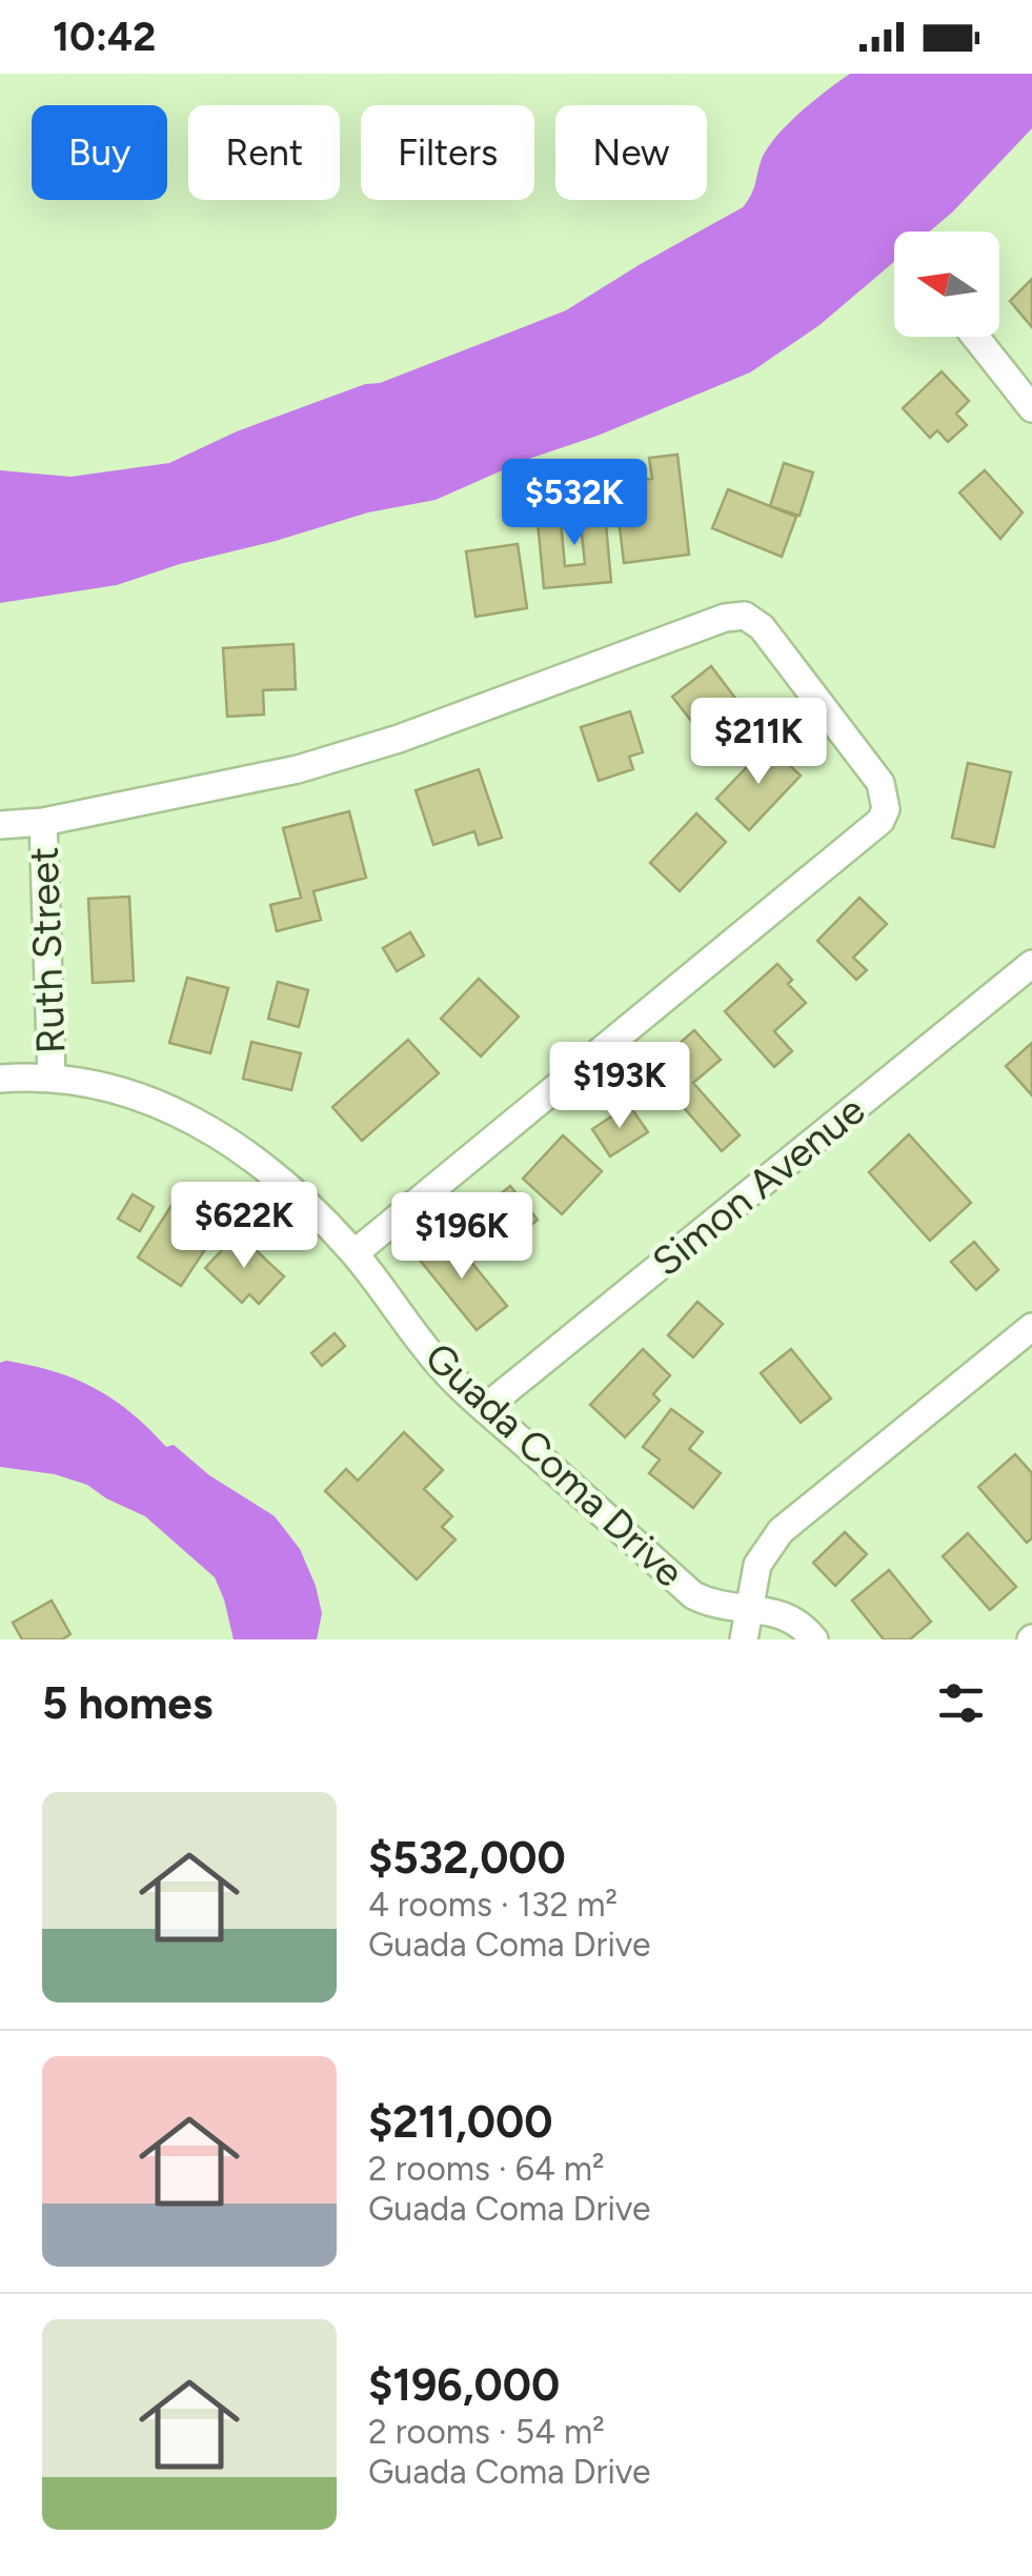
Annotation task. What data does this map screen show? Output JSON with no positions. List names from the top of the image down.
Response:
{
  "streets": {
    "street": ["Ruth Street", "Simon Avenue", "Guada Coma Drive"]
  },
  "crossings": [
    ["Ruth Street", "Guada Coma Drive"],
    ["Simon Avenue", "Guada Coma Drive"]
  ],
  "north": "left",
  "page": {
    "status": "10:42",
    "chip": [
      "Buy",
      "Rent",
      "Filters",
      "New"
    ],
    "price": [
      "$532K",
      "$211K",
      "$193K",
      "$622K",
      "$196K"
    ],
    "heading": "5 homes",
    "list": [
      {
        "name": "$532,000",
        "note": "4 rooms · 132 m² · Guada Coma Drive"
      },
      {
        "name": "$211,000",
        "note": "2 rooms · 64 m² · Guada Coma Drive"
      },
      {
        "name": "$196,000",
        "note": "2 rooms · 54 m² · Guada Coma Drive"
      }
    ]
  }
}
